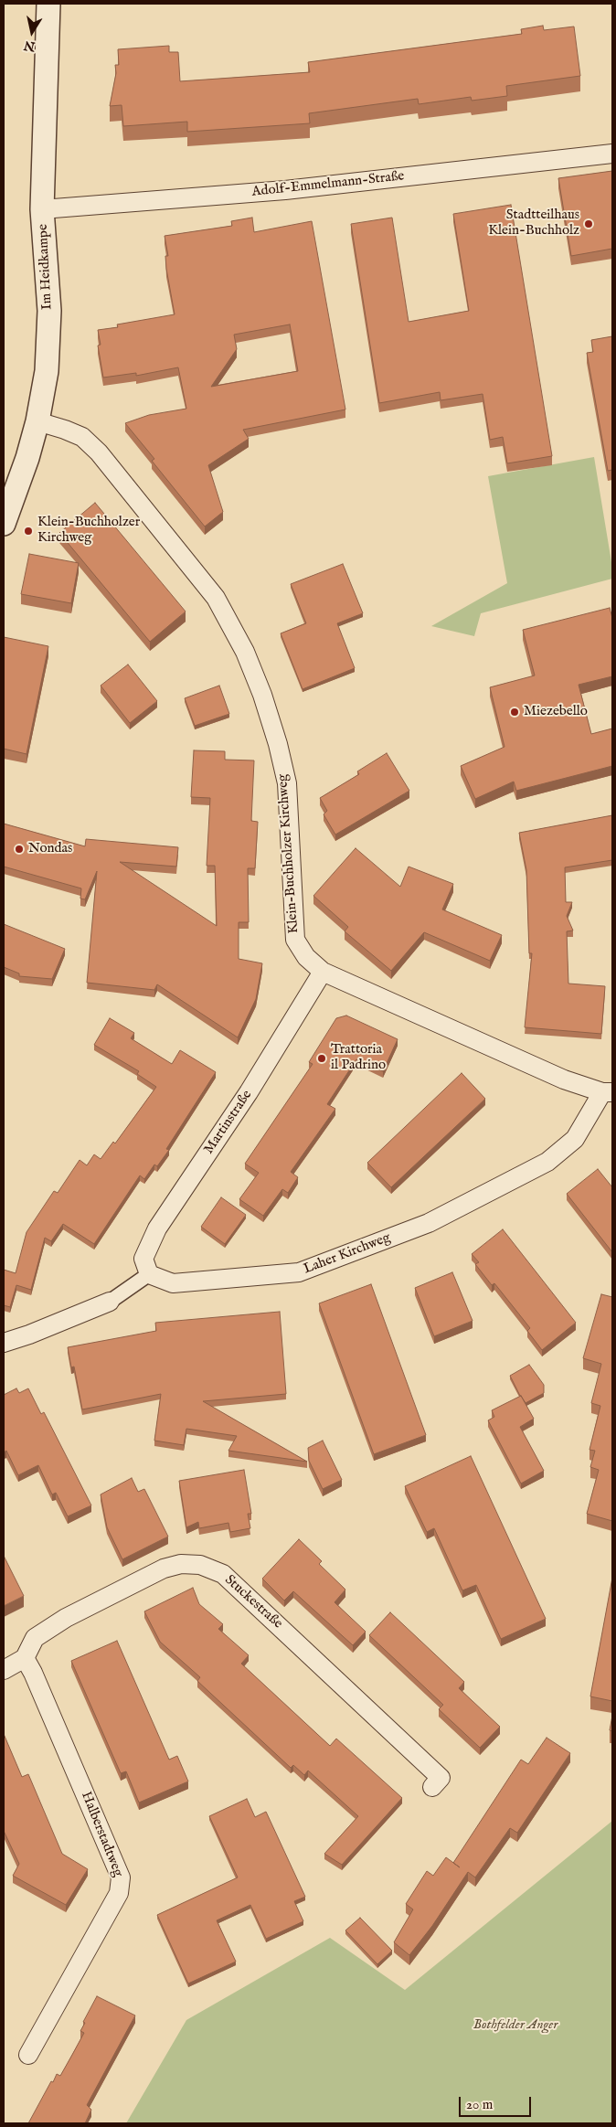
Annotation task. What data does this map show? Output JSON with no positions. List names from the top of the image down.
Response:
{
  "streets": {
    "street": [
      "Adolf-Emmelmann-Straße",
      "Im Heidkampe",
      "Klein-Buchholzer Kirchweg",
      "Martinstraße",
      "Laher Kirchweg",
      "Stuckestraße",
      "Halberstadtweg"
    ]
  },
  "crossings": [
    ["Adolf-Emmelmann-Straße", "Im Heidkampe"],
    ["Im Heidkampe", "Klein-Buchholzer Kirchweg"],
    ["Klein-Buchholzer Kirchweg", "Martinstraße"],
    ["Klein-Buchholzer Kirchweg", "Laher Kirchweg"],
    ["Martinstraße", "Laher Kirchweg"],
    ["Stuckestraße", "Halberstadtweg"]
  ],
  "parks": ["Bothfelder Anger"],
  "places": [
    "Stadtteilhaus Klein-Buchholz",
    "Klein-Buchholzer Kirchweg",
    "Miezebello",
    "Nondas",
    "Trattoria il Padrino"
  ],
  "scale_bar": "20 m",
  "north": "bottom"
}
